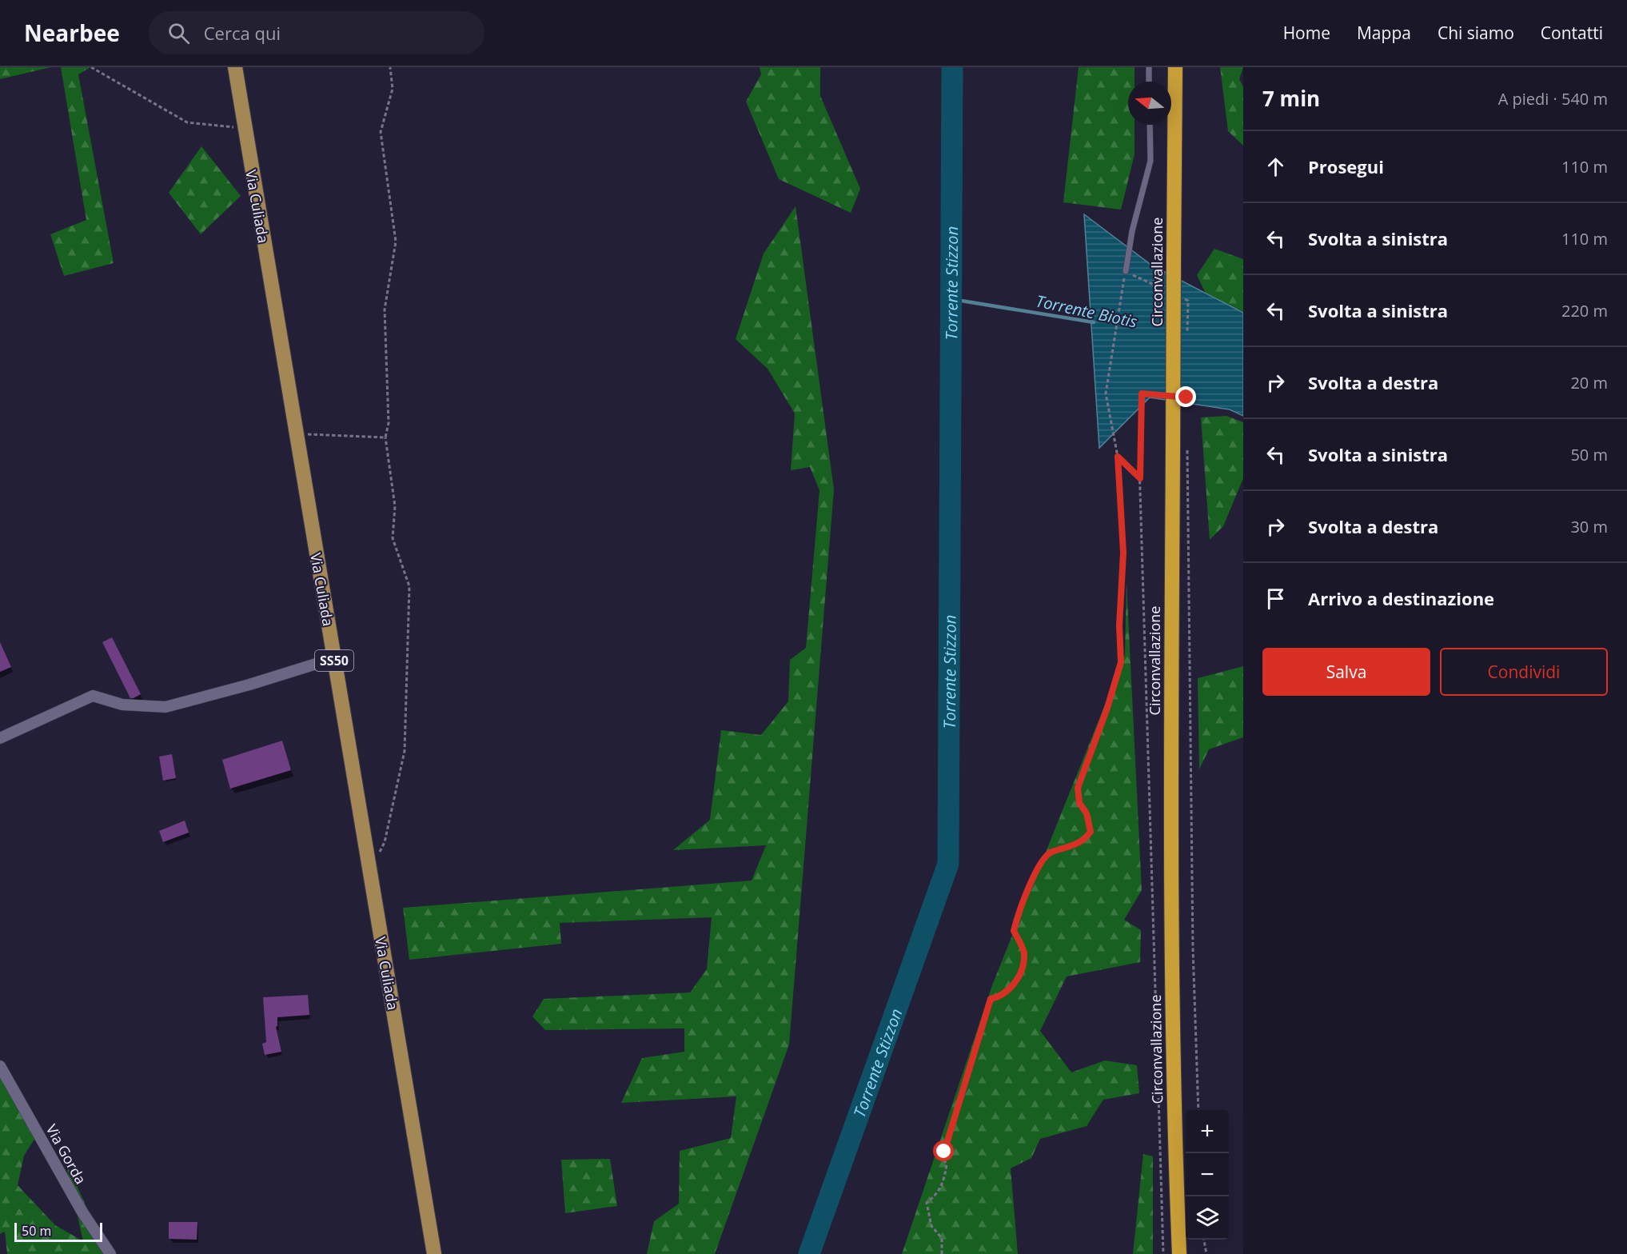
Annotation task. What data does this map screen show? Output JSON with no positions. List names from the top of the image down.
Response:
{
  "streets": {
    "highway": ["Circonvallazione"],
    "main road": ["Via Culiada", "SS50"],
    "street": ["Via Gorda"]
  },
  "water": ["Torrente Stizzon", "Torrente Biotis"],
  "scale_bar": "50 m",
  "north": "left",
  "page": {
    "header": "Nearbee",
    "search": "Cerca qui",
    "nav": [
      "Home",
      "Mappa",
      "Chi siamo",
      "Contatti"
    ],
    "heading": ["7 min", "A piedi · 540 m"],
    "list": [
      ["Prosegui", "110 m"],
      ["Svolta a sinistra", "110 m"],
      ["Svolta a sinistra", "220 m"],
      ["Svolta a destra", "20 m"],
      ["Svolta a sinistra", "50 m"],
      ["Svolta a destra", "30 m"],
      "Arrivo a destinazione"
    ],
    "buttons": ["Salva", "Condividi"],
    "map_buttons": ["+", "−"],
    "scale": "50 m"
  }
}
